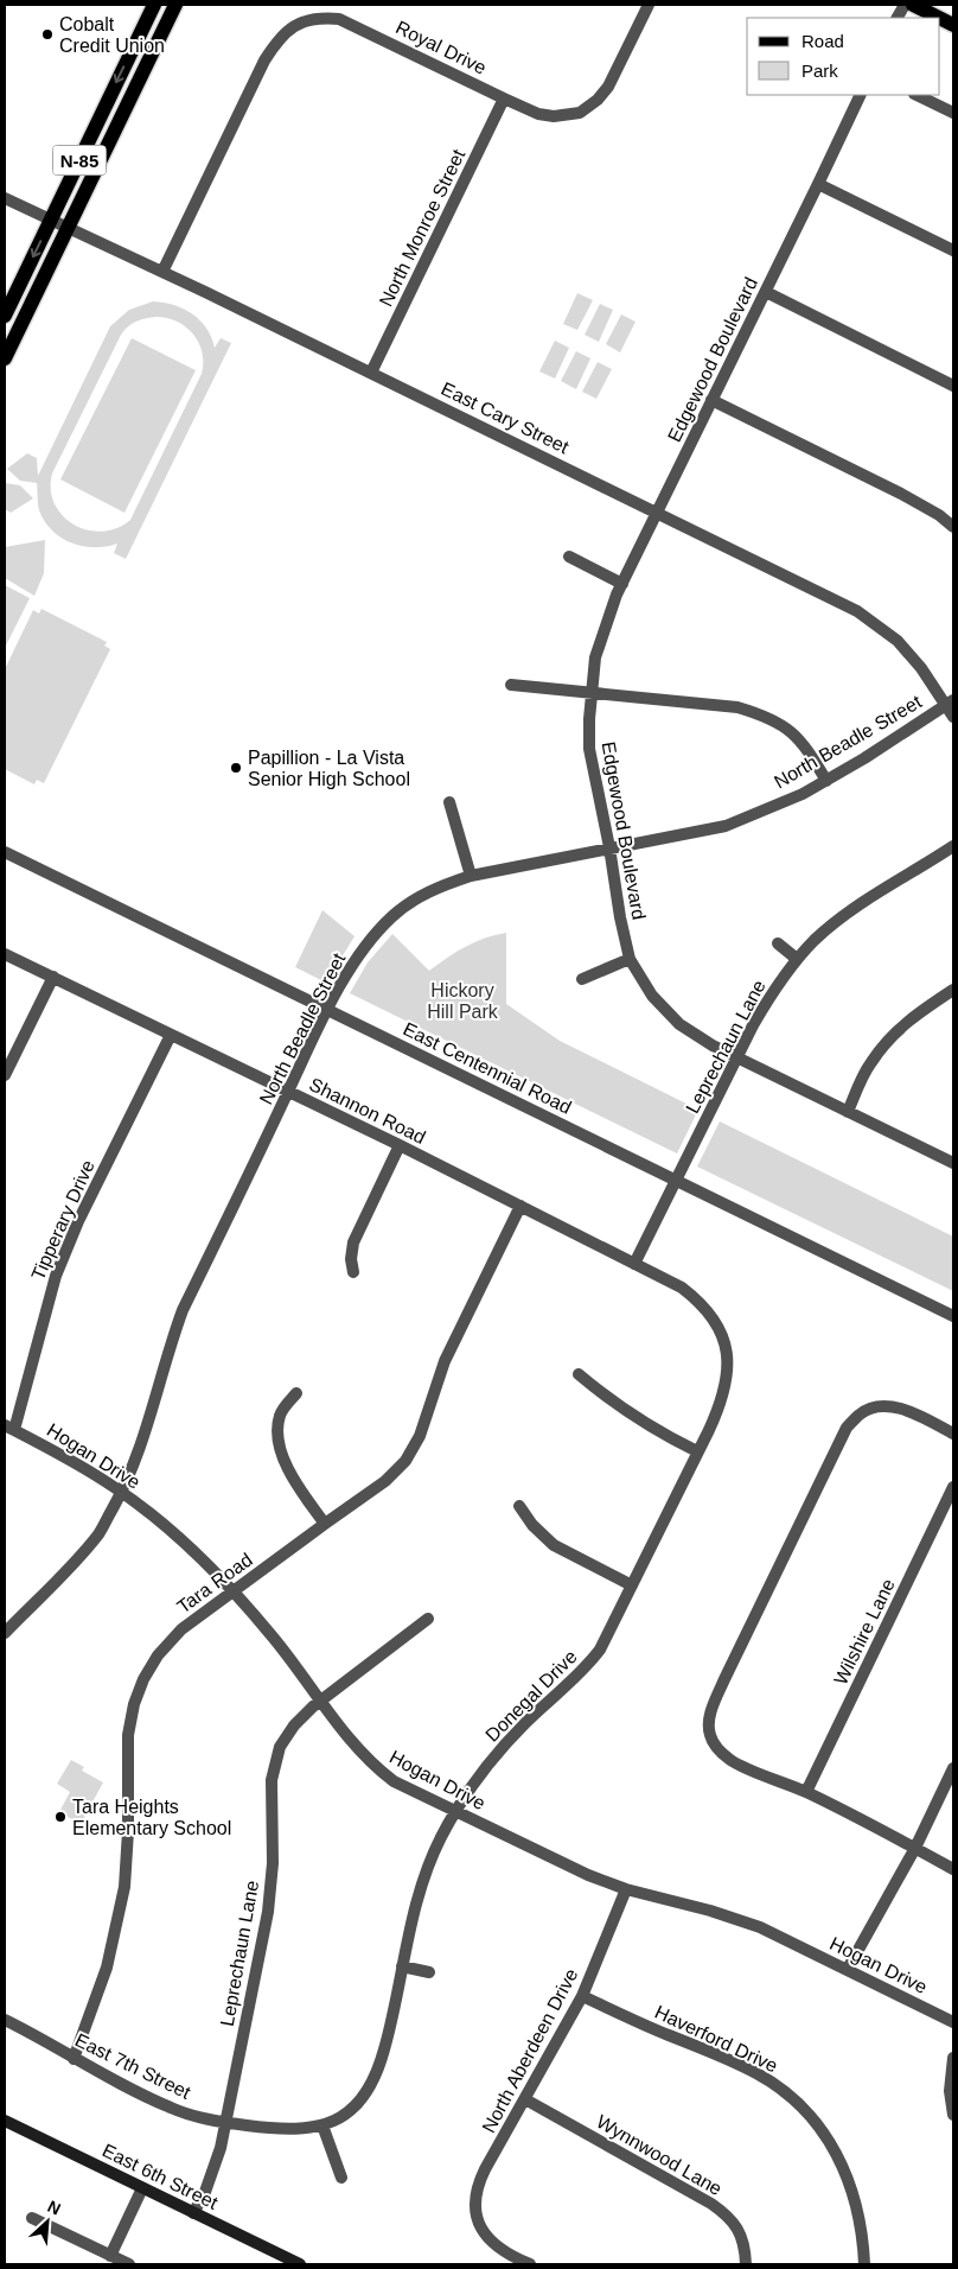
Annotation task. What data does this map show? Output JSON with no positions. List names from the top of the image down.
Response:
{
  "streets": {
    "main road": ["N-85", "East 6th Street"],
    "street": [
      "Royal Drive",
      "North Monroe Street",
      "Edgewood Boulevard",
      "East Cary Street",
      "North Beadle Street",
      "Leprechaun Lane",
      "East Centennial Road",
      "Shannon Road",
      "Tipperary Drive",
      "Hogan Drive",
      "Tara Road",
      "Wilshire Lane",
      "Donegal Drive",
      "Haverford Drive",
      "North Aberdeen Drive",
      "East 7th Street",
      "Wynnwood Lane"
    ]
  },
  "crossings": [
    ["Royal Drive", "North Monroe Street"],
    ["Royal Drive", "East Cary Street"],
    ["N-85", "East Cary Street"],
    ["North Monroe Street", "East Cary Street"],
    ["Edgewood Boulevard", "East Cary Street"],
    ["Edgewood Boulevard", "North Beadle Street"],
    ["Edgewood Boulevard", "Leprechaun Lane"],
    ["East Cary Street", "North Beadle Street"],
    ["North Beadle Street", "East Centennial Road"],
    ["North Beadle Street", "Shannon Road"],
    ["North Beadle Street", "Hogan Drive"],
    ["Leprechaun Lane", "East Centennial Road"],
    ["Leprechaun Lane", "Shannon Road"],
    ["Leprechaun Lane", "Hogan Drive"],
    ["Leprechaun Lane", "East 7th Street"],
    ["Leprechaun Lane", "East 6th Street"],
    ["Shannon Road", "Tipperary Drive"],
    ["Shannon Road", "Tara Road"],
    ["Shannon Road", "Donegal Drive"],
    ["Tipperary Drive", "Hogan Drive"],
    ["Hogan Drive", "Tara Road"],
    ["Hogan Drive", "Donegal Drive"],
    ["Hogan Drive", "North Aberdeen Drive"],
    ["Tara Road", "East 7th Street"],
    ["Donegal Drive", "East 7th Street"],
    ["Haverford Drive", "North Aberdeen Drive"],
    ["North Aberdeen Drive", "Wynnwood Lane"]
  ],
  "parks": ["Hickory Hill Park"],
  "places": ["Cobalt Credit Union", "Papillion - La Vista Senior High School", "Tara Heights Elementary School"],
  "legend": ["Road", "Park"],
  "north": "top right"
}
